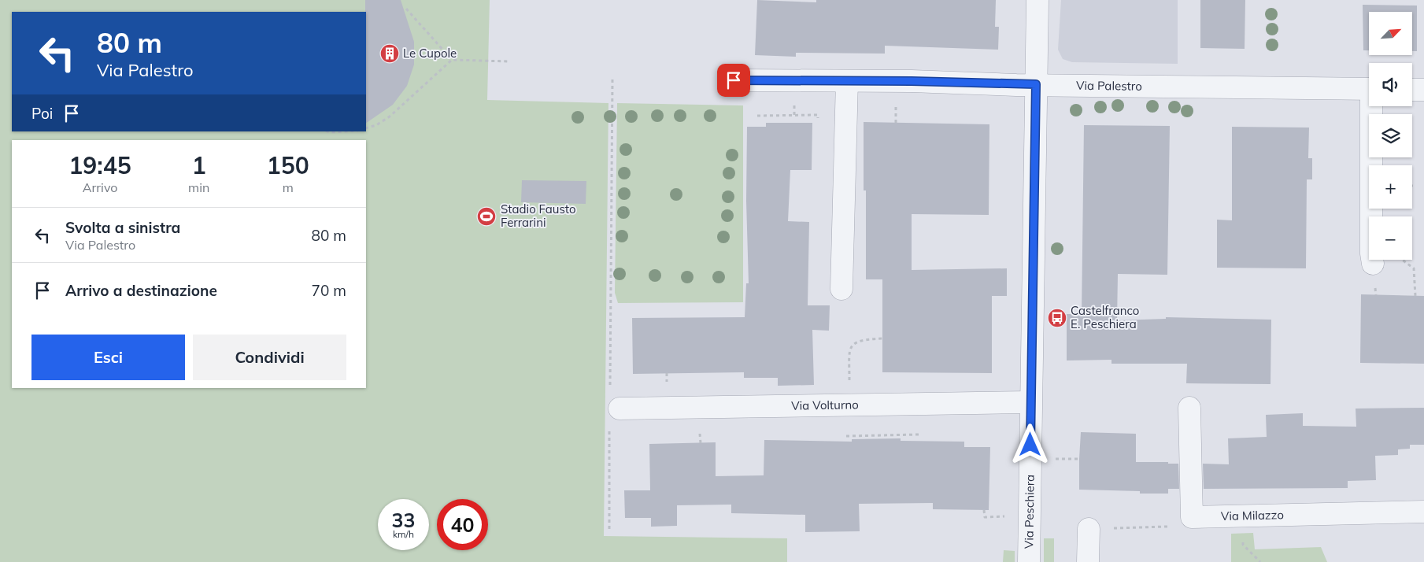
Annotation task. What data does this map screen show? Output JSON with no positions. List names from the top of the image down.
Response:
{
  "streets": {
    "street": [
      "Via Palestro",
      "Via Volturno",
      "Via Peschiera",
      "Via Milazzo"
    ]
  },
  "crossings": [
    ["Via Palestro", "Via Peschiera"],
    ["Via Volturno", "Via Peschiera"]
  ],
  "places": {
    "building": ["Le Cupole"],
    "sports": ["Stadio Fausto Ferrarini"],
    "bus stop": ["Castelfranco E. Peschiera"]
  },
  "north": "top right",
  "page": {
    "map_buttons": ["+", "−"],
    "turn": ["80 m", "Via Palestro"],
    "then": "Poi",
    "eta": [
      "19:45",
      "Arrivo",
      "1",
      "min",
      "150",
      "m"
    ],
    "list": [
      {
        "name": "Svolta a sinistra",
        "note": "Via Palestro",
        "value": "80 m"
      },
      {
        "name": "Arrivo a destinazione",
        "value": "70 m"
      }
    ],
    "buttons": ["Esci", "Condividi"],
    "speed": "33 km/h",
    "limit": "40"
  }
}
